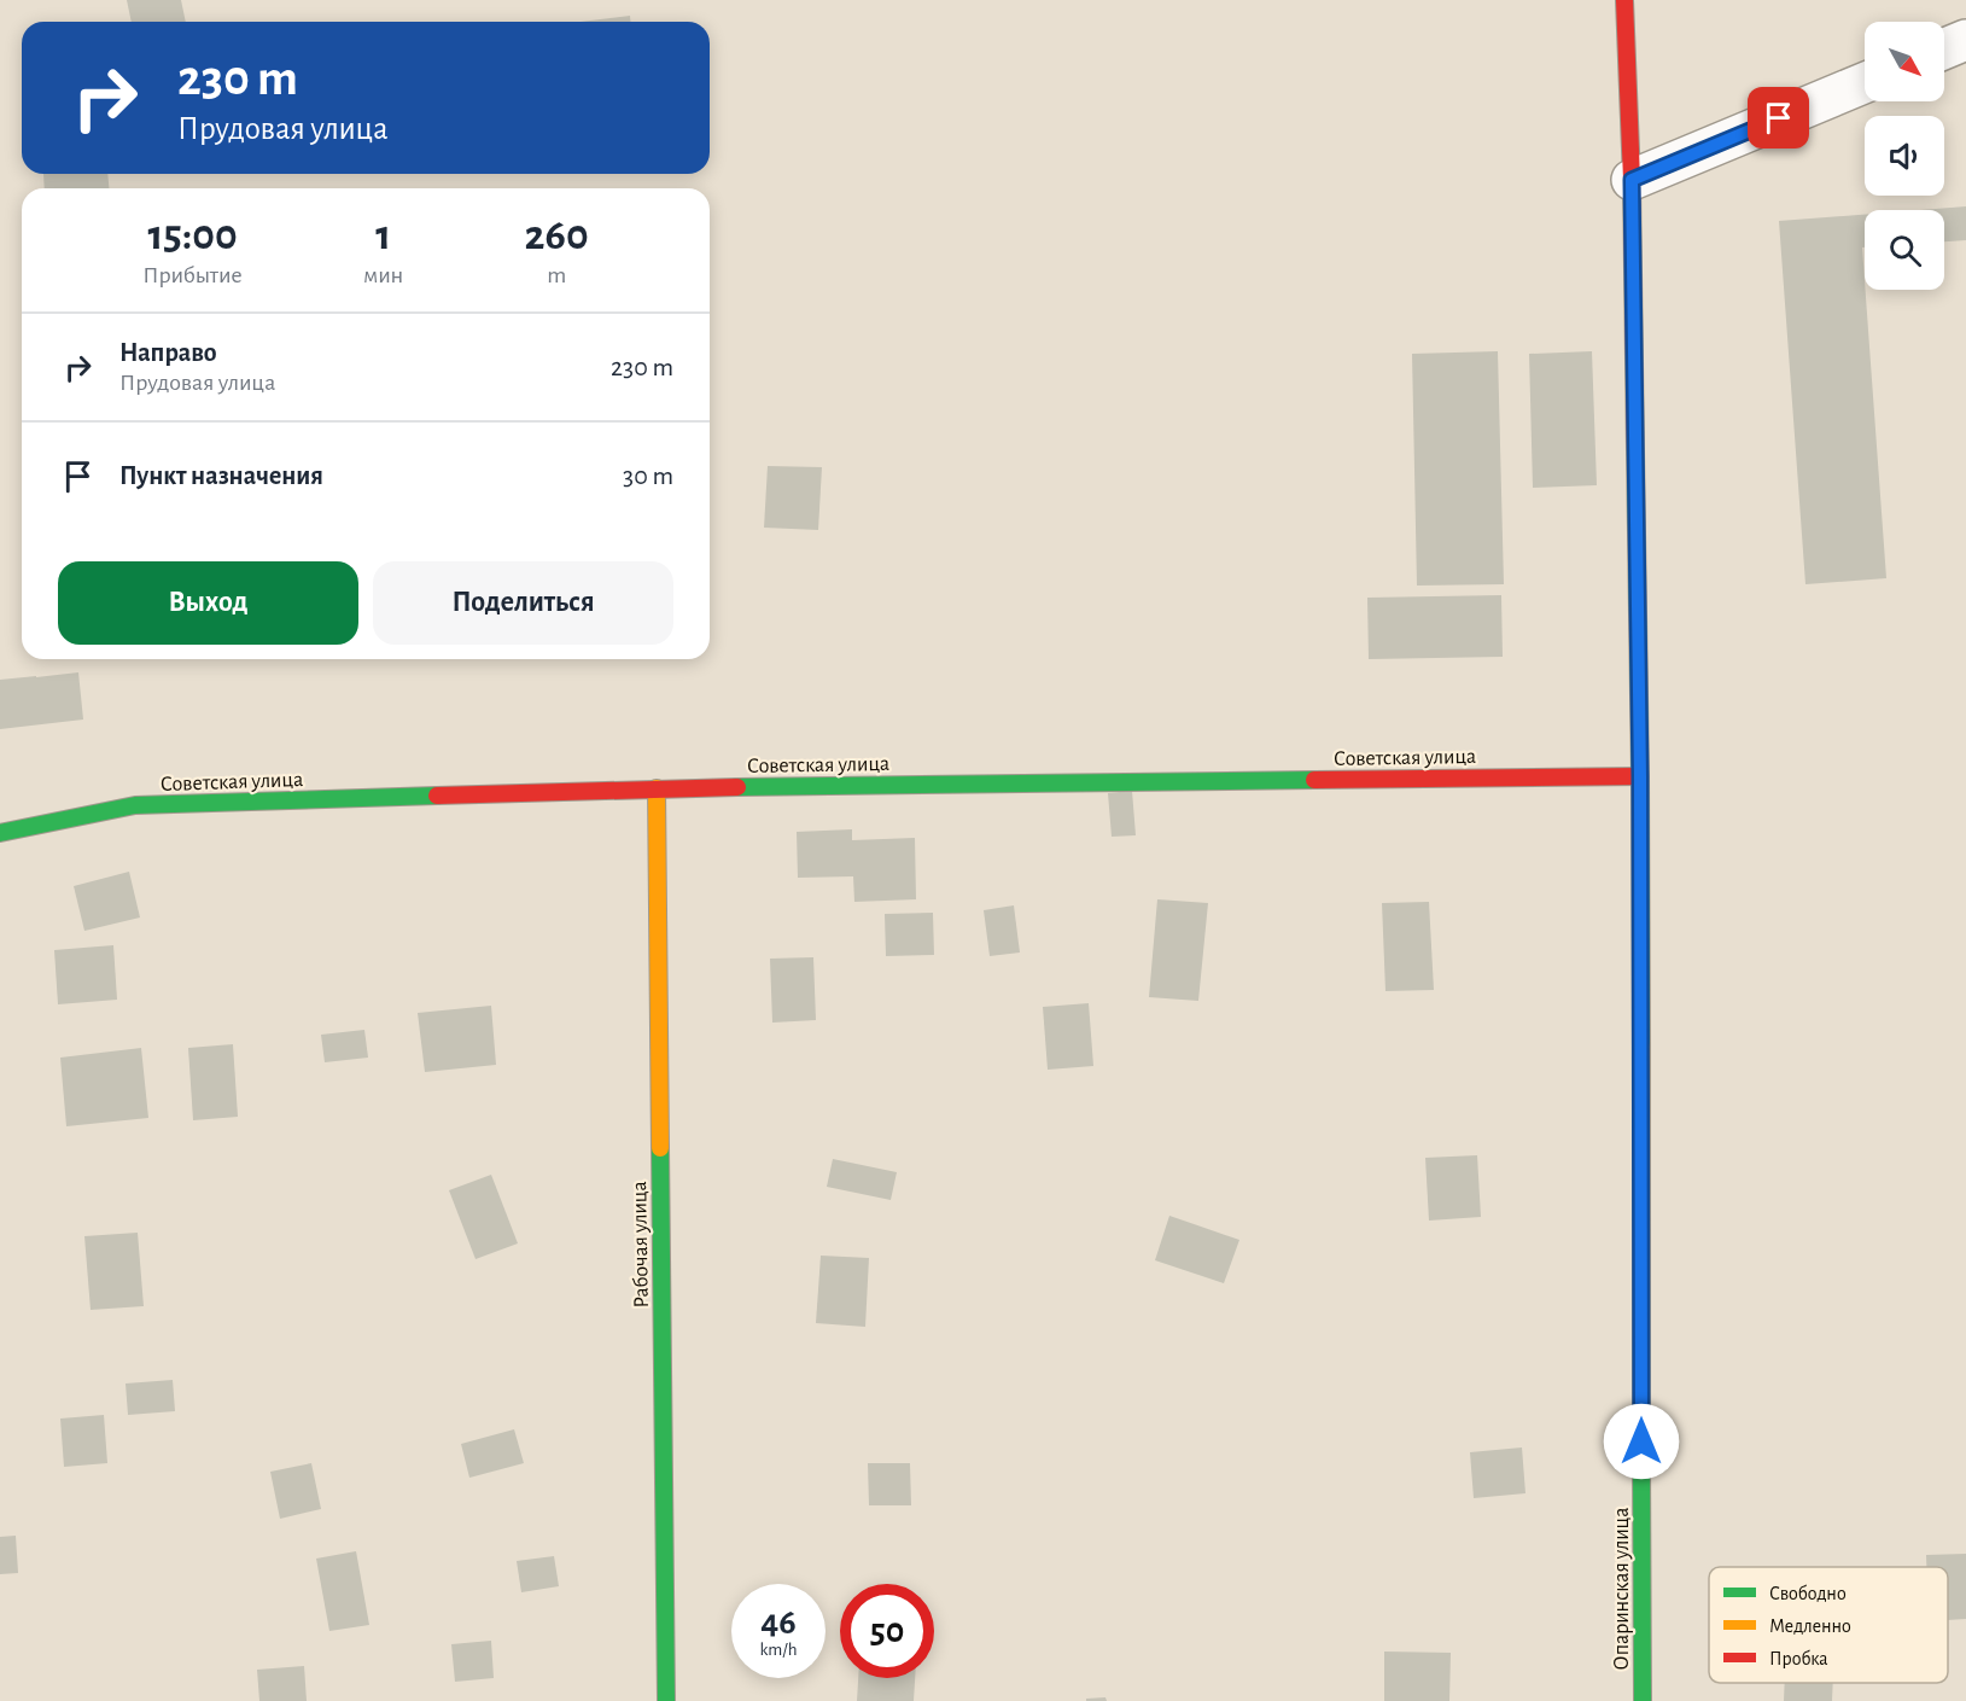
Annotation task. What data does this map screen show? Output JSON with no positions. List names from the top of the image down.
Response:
{
  "streets": {
    "street": ["Советская улица", "Рабочая улица", "Опаринская улица"]
  },
  "crossings": [
    ["Советская улица", "Рабочая улица"],
    ["Советская улица", "Опаринская улица"]
  ],
  "legend": ["Свободно", "Медленно", "Пробка"],
  "north": "bottom right",
  "page": {
    "turn": ["230 m", "Прудовая улица"],
    "eta": [
      "15:00",
      "Прибытие",
      "1",
      "мин",
      "260",
      "m"
    ],
    "list": [
      {
        "name": "Направо",
        "note": "Прудовая улица",
        "value": "230 m"
      },
      {
        "name": "Пункт назначения",
        "value": "30 m"
      }
    ],
    "buttons": ["Выход", "Поделиться"],
    "speed": "46 km/h",
    "limit": "50"
  }
}
